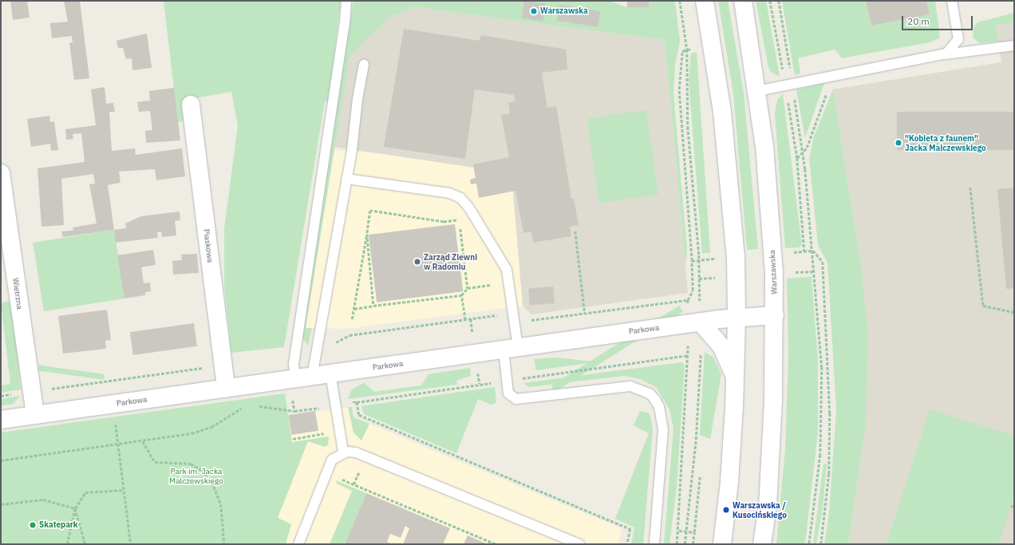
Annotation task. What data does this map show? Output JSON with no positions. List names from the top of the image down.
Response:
{
  "streets": {
    "street": [
      "Piaskowa",
      "Warszawska",
      "Wietrzna",
      "Parkowa"
    ]
  },
  "crossings": [
    ["Piaskowa", "Parkowa"],
    ["Warszawska", "Parkowa"],
    ["Wietrzna", "Parkowa"]
  ],
  "parks": ["Park im. Jacka Malczewskiego"],
  "places": [
    "Warszawska",
    "\"Kobieta z faunem\" Jacka Malczewskiego",
    "Zarząd Zlewni w Radomiu",
    "Warszawska / Kusocińskiego",
    "Skatepark"
  ],
  "scale_bar": "20 m"
}
